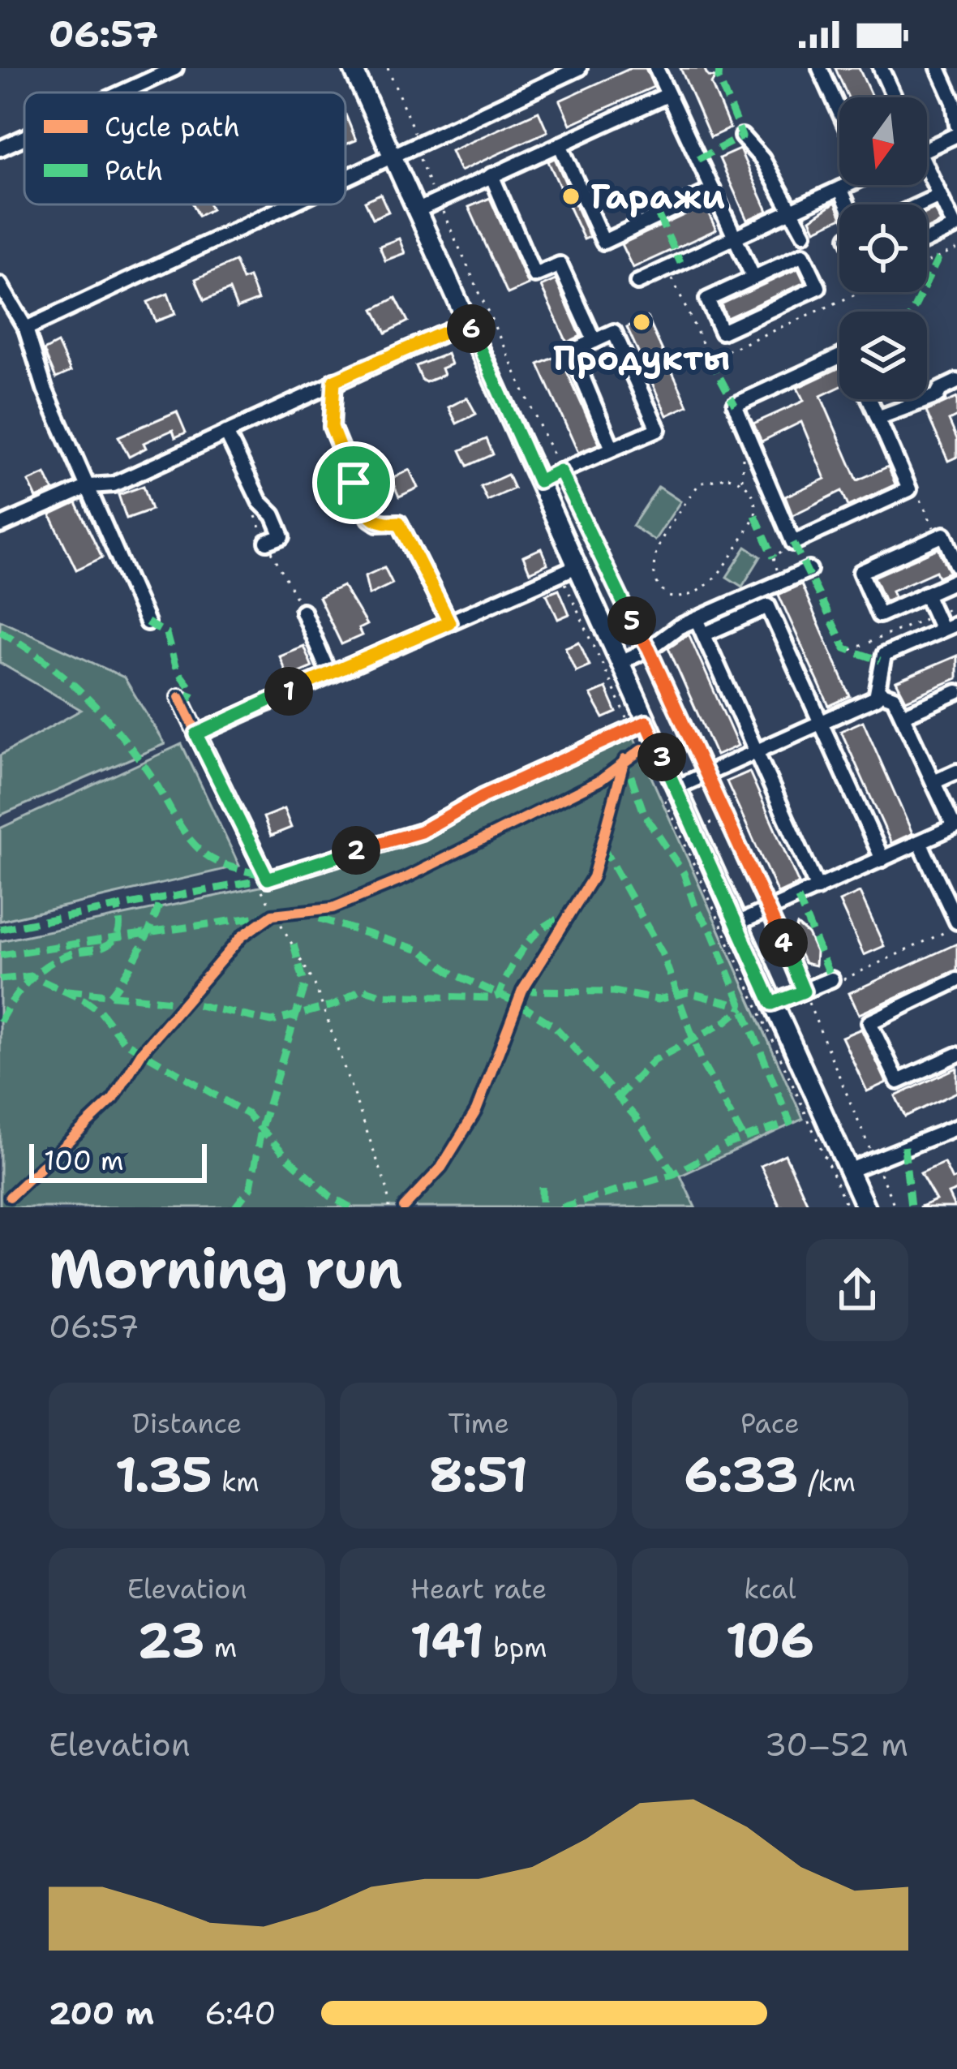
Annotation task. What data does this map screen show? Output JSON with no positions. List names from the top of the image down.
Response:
{
  "places": ["Гаражи", "Продукты"],
  "legend": ["Cycle path", "Path"],
  "scale_bar": "100 m",
  "north": "bottom",
  "page": {
    "status": "06:57",
    "pins": [
      "6",
      "5",
      "1",
      "3",
      "2",
      "4"
    ],
    "scale": "100 m",
    "heading": ["Morning run", "06:57"],
    "stats": [
      ["Distance", "1.35 km"],
      ["Time", "8:51"],
      ["Pace", "6:33 /km"],
      ["Elevation", "23 m"],
      ["Heart rate", "141 bpm"],
      ["kcal", "106"]
    ],
    "chart": ["Elevation", "30–52 m"],
    "list": [
      {
        "name": "200 m",
        "note": "6:40"
      }
    ]
  }
}
